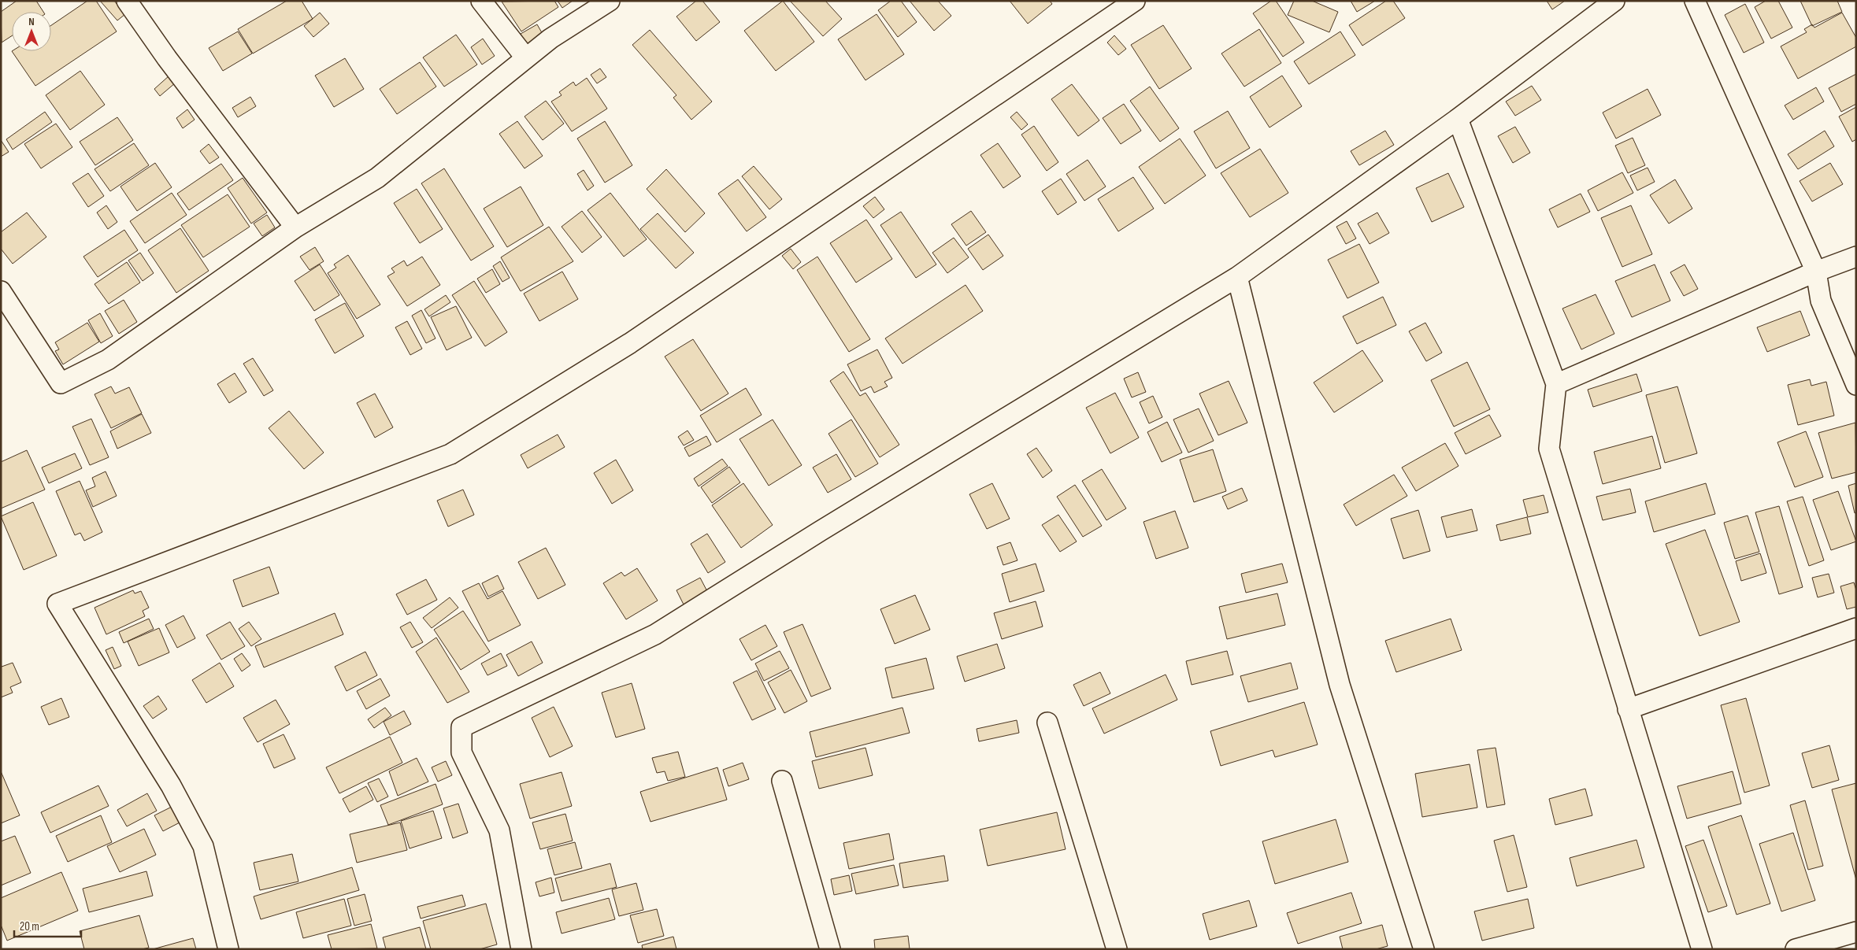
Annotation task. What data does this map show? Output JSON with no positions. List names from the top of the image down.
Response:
{
  "scale_bar": "20 m",
  "north": "top"
}
